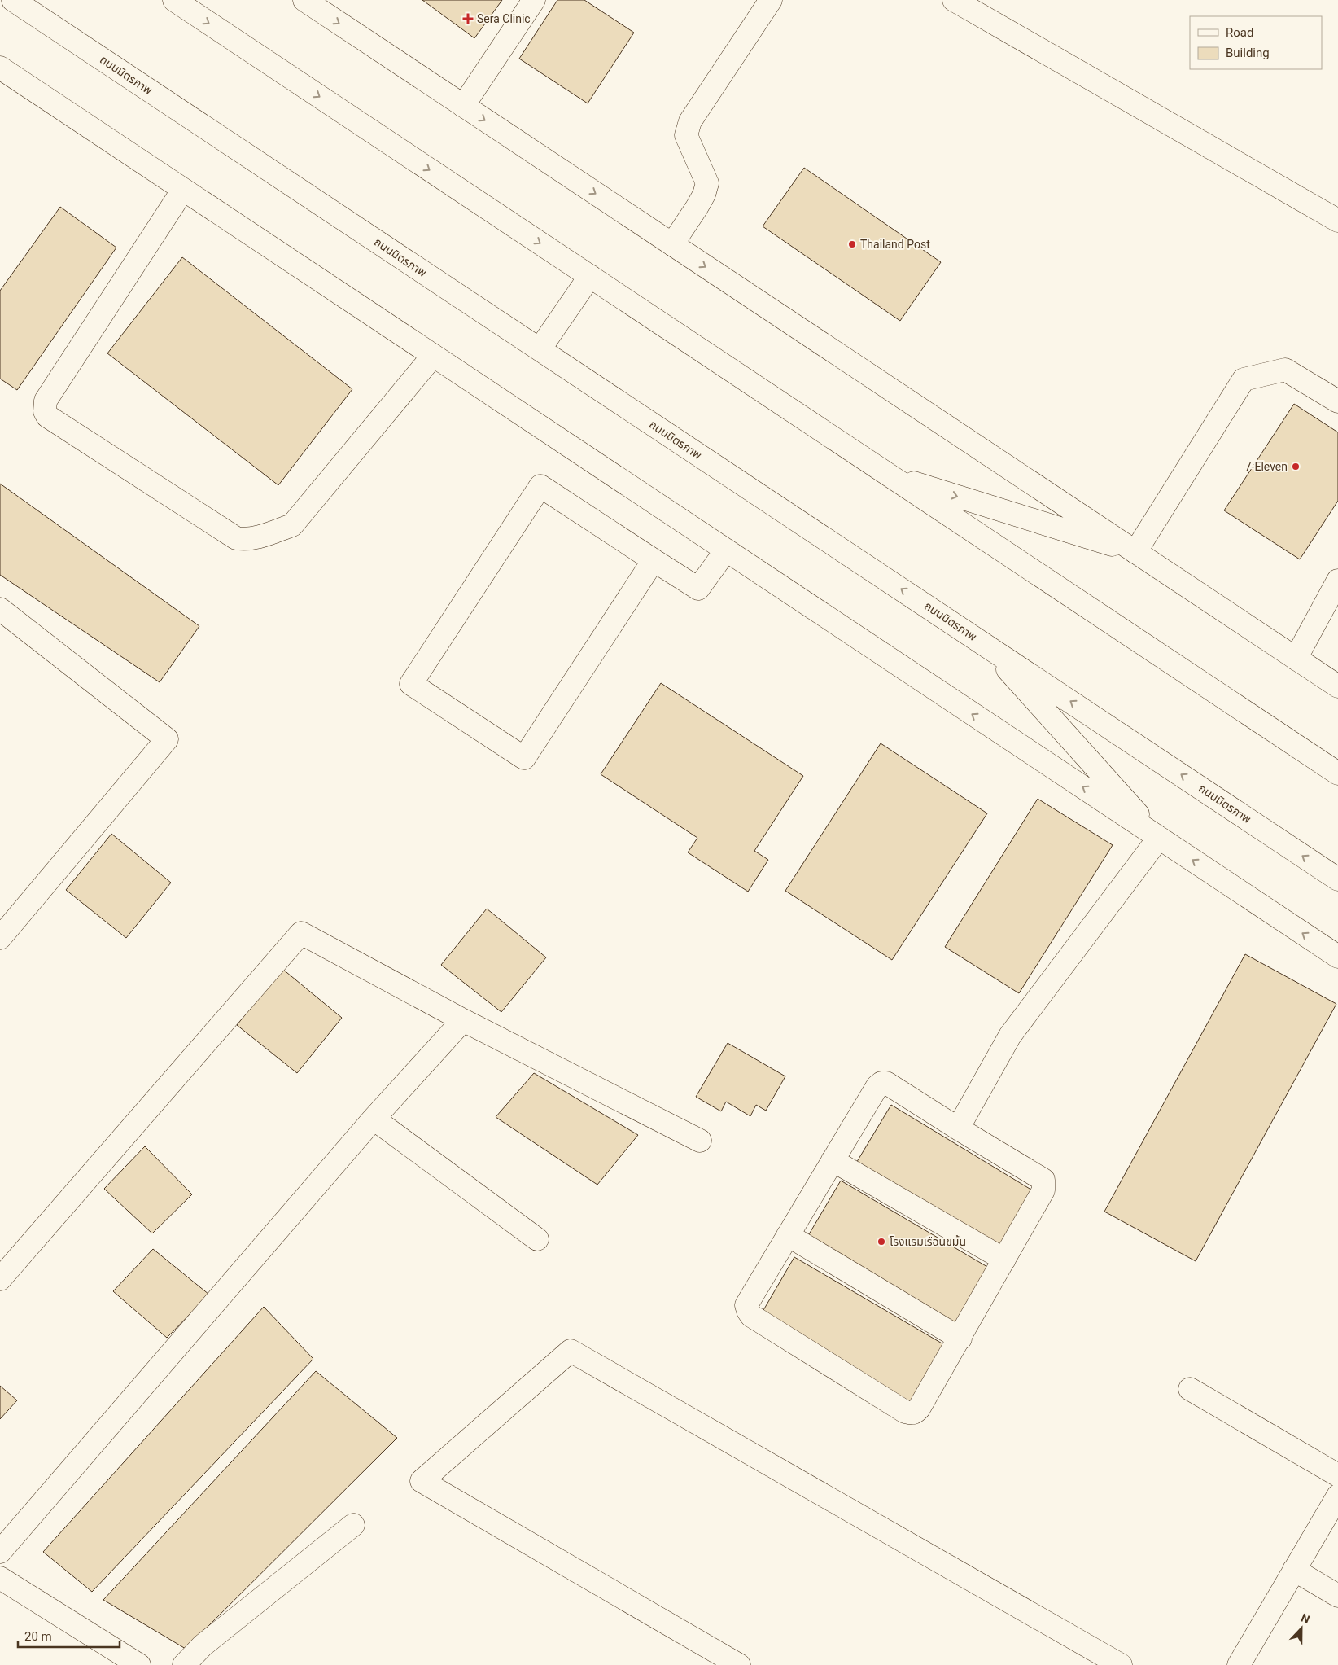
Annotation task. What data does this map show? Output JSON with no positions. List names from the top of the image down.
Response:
{
  "streets": {
    "main road": ["ถนนมิตรภาพ"]
  },
  "places": {
    "health": ["Sera Clinic"],
    "other": ["Thailand Post", "7-Eleven", "โรงแรมเรือนขมิ้น"]
  },
  "legend": ["Road", "Building"],
  "scale_bar": "20 m",
  "north": "top"
}
